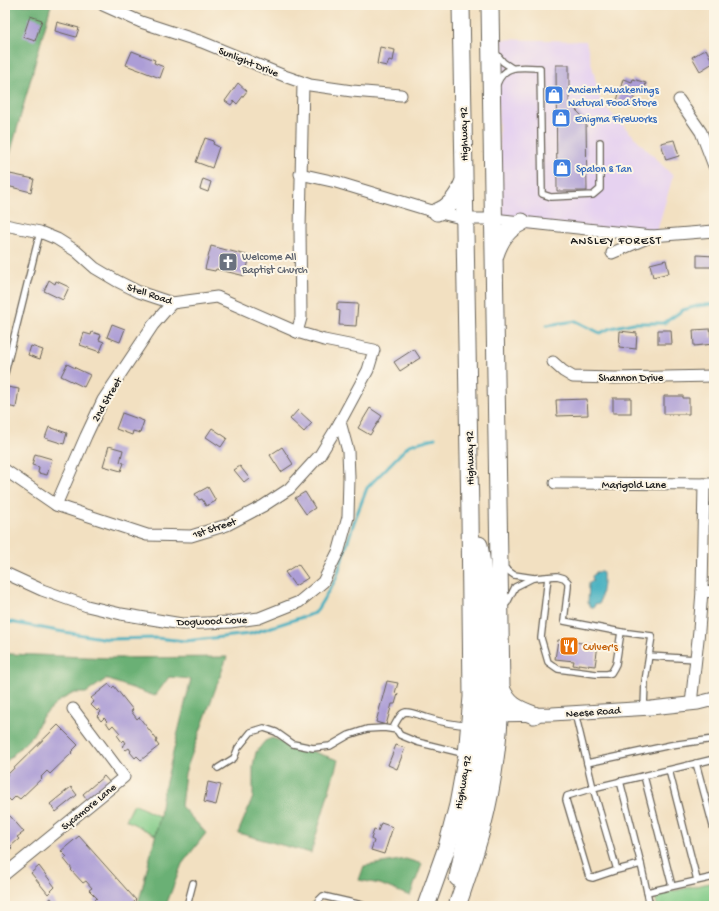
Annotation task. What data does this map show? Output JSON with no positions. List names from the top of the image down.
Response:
{
  "streets": {
    "main road": ["Highway 92"],
    "street": [
      "Sunlight Drive",
      "Stell Road",
      "Shannon Drive",
      "2nd Street",
      "Marigold Lane",
      "1st Street",
      "Dogwood Cove",
      "Neese Road",
      "Sycamore Lane"
    ]
  },
  "crossings": [
    ["Highway 92", "Neese Road"],
    ["Stell Road", "2nd Street"],
    ["Stell Road", "1st Street"],
    ["2nd Street", "1st Street"],
    ["1st Street", "Dogwood Cove"]
  ],
  "districts": ["ANSLEY FOREST"],
  "places": {
    "shop": ["Ancient Awakenings Natural Food Store", "Enigma Fireworks", "Spalon & Tan"],
    "church": ["Welcome All Baptist Church"],
    "restaurant": ["Culver's"]
  }
}
